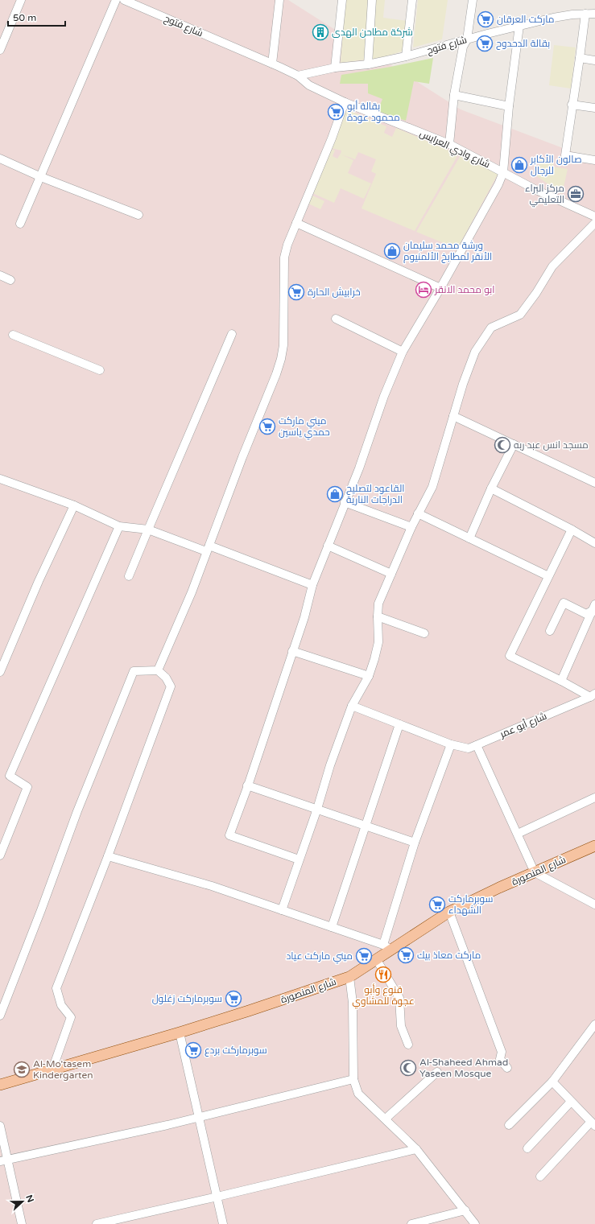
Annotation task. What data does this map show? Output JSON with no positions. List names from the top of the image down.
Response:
{
  "streets": {
    "main road": ["شارع المنصورة"],
    "street": ["شارع فتوح", "شارع وادي العرايس", "شارع أبو عمر"]
  },
  "crossings": [
    ["شارع فتوح", "شارع وادي العرايس"]
  ],
  "places": {
    "supermarket": [
      "ماركت العرقان",
      "بقالة الدحدوح",
      "بقالة أبو محمود عودة",
      "خرابيش الحارة",
      "ميني ماركت حمدي ياسين",
      "سوبرماركت الشهداء",
      "ماركت معاذ بيك",
      "ميني ماركت عياد",
      "سوبرماركت زغلول",
      "سوبرماركت بردع"
    ],
    "building": ["شركة مطاحن الهدى"],
    "shop": ["صالون الأكابر للرجال", "ورشة محمد سليمان الأنقر لمطابخ الألمنيوم", "القاعود لتصليح الدراجات النارية"],
    "office": ["مركز البراء التعليمي"],
    "hotel": ["ابو محمد الانقر"],
    "mosque": ["مسجد انس عبد ربه", "Al-Shaheed Ahmad Yaseen Mosque"],
    "restaurant": ["قنوع وأبو عجوة للمشاوي"],
    "school or university": ["Al-Mo'tasem Kindergarten"]
  },
  "scale_bar": "50 m",
  "north": "right"
}
